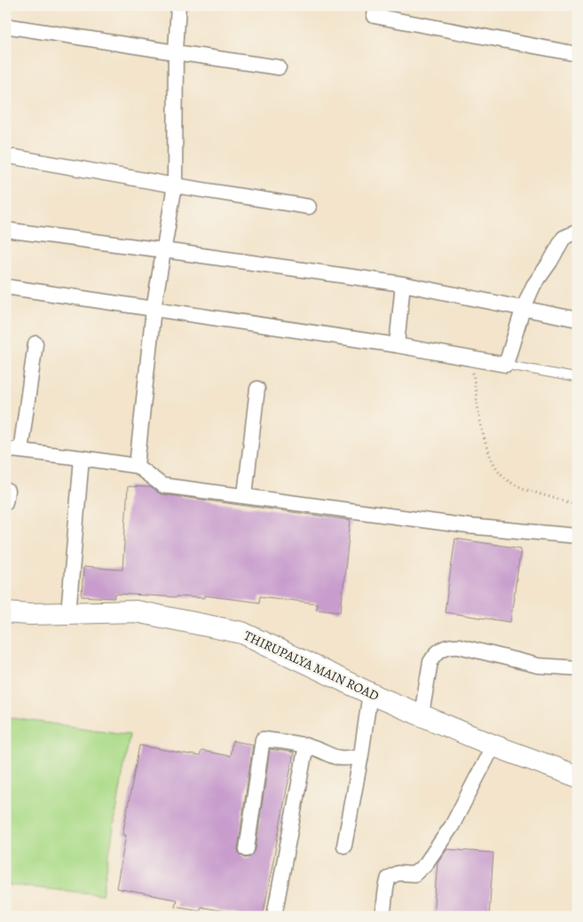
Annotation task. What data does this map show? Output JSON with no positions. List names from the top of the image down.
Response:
{
  "streets": {
    "street": ["THIRUPALYA MAIN ROAD"]
  }
}
